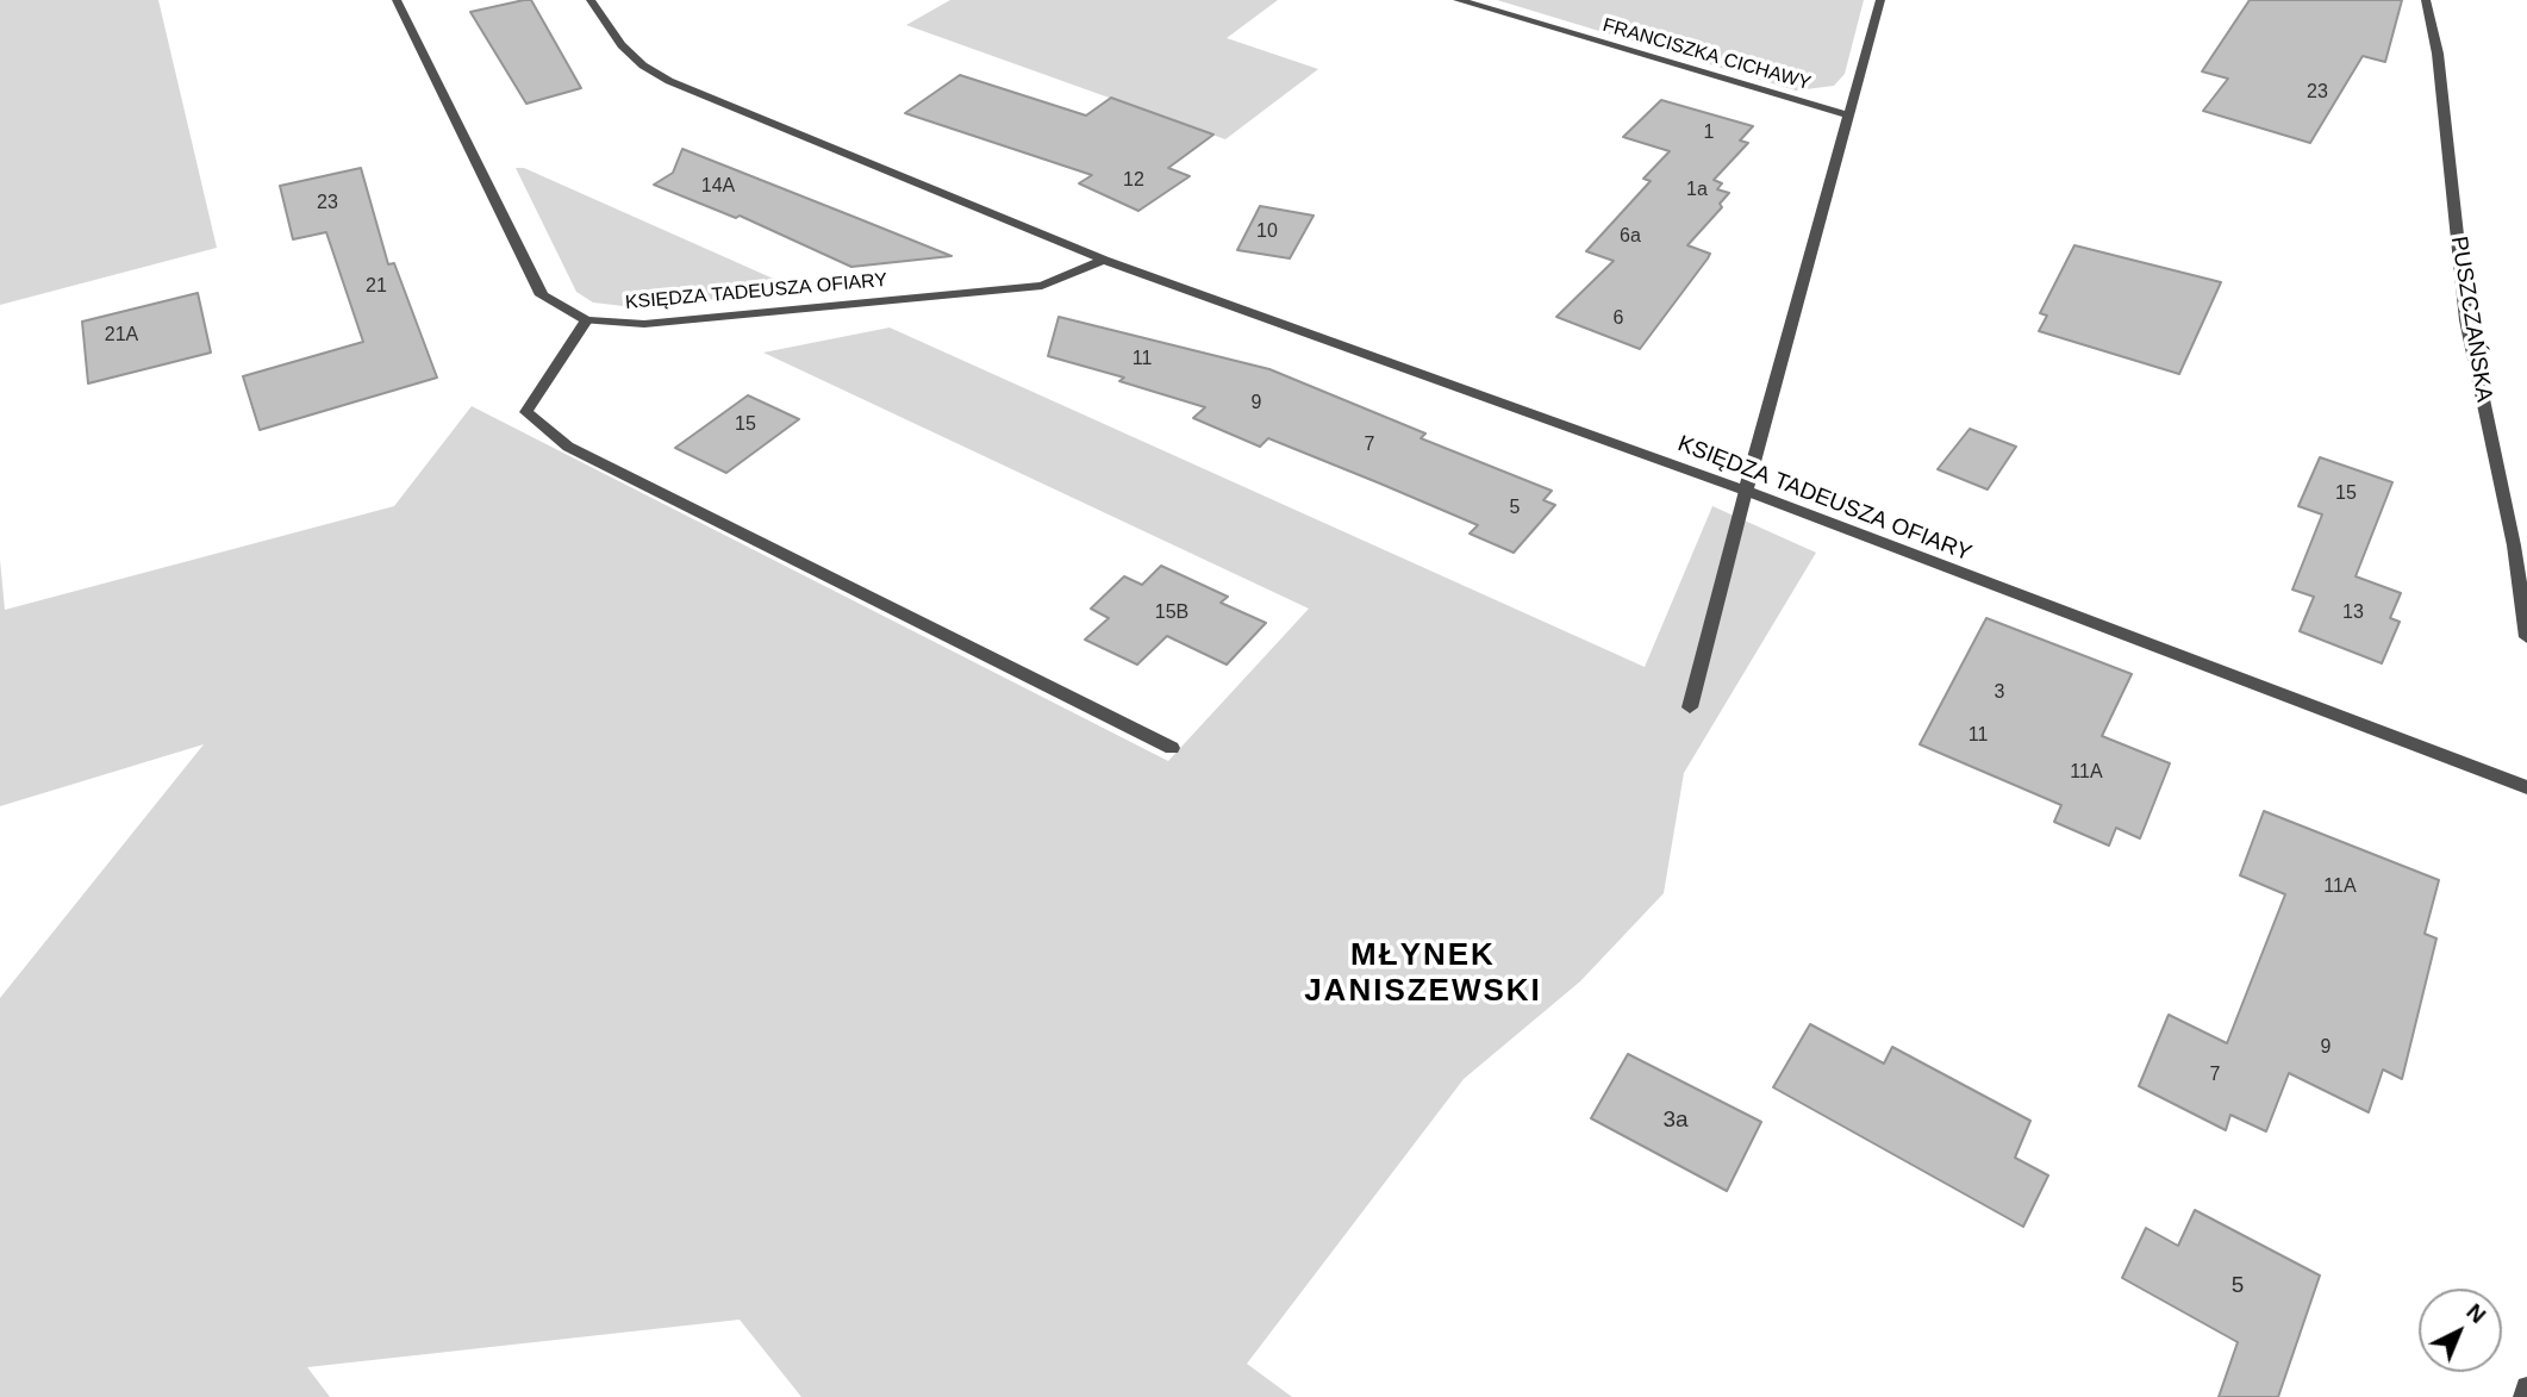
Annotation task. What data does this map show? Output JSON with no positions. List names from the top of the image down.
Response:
{
  "streets": {
    "street": ["FRANCISZKA CICHAWY", "KSIĘDZA TADEUSZA OFIARY", "PUSZCZAŃSKA"]
  },
  "districts": ["MŁYNEK JANISZEWSKI"],
  "house_numbers": [
    "23",
    "1",
    "12",
    "14A",
    "1a",
    "23",
    "10",
    "6a",
    "21",
    "6",
    "21A",
    "11",
    "9",
    "15",
    "7",
    "15",
    "5",
    "15B",
    "13",
    "3",
    "11",
    "11A",
    "11A",
    "9",
    "7",
    "3a",
    "5"
  ],
  "north": "top right"
}
